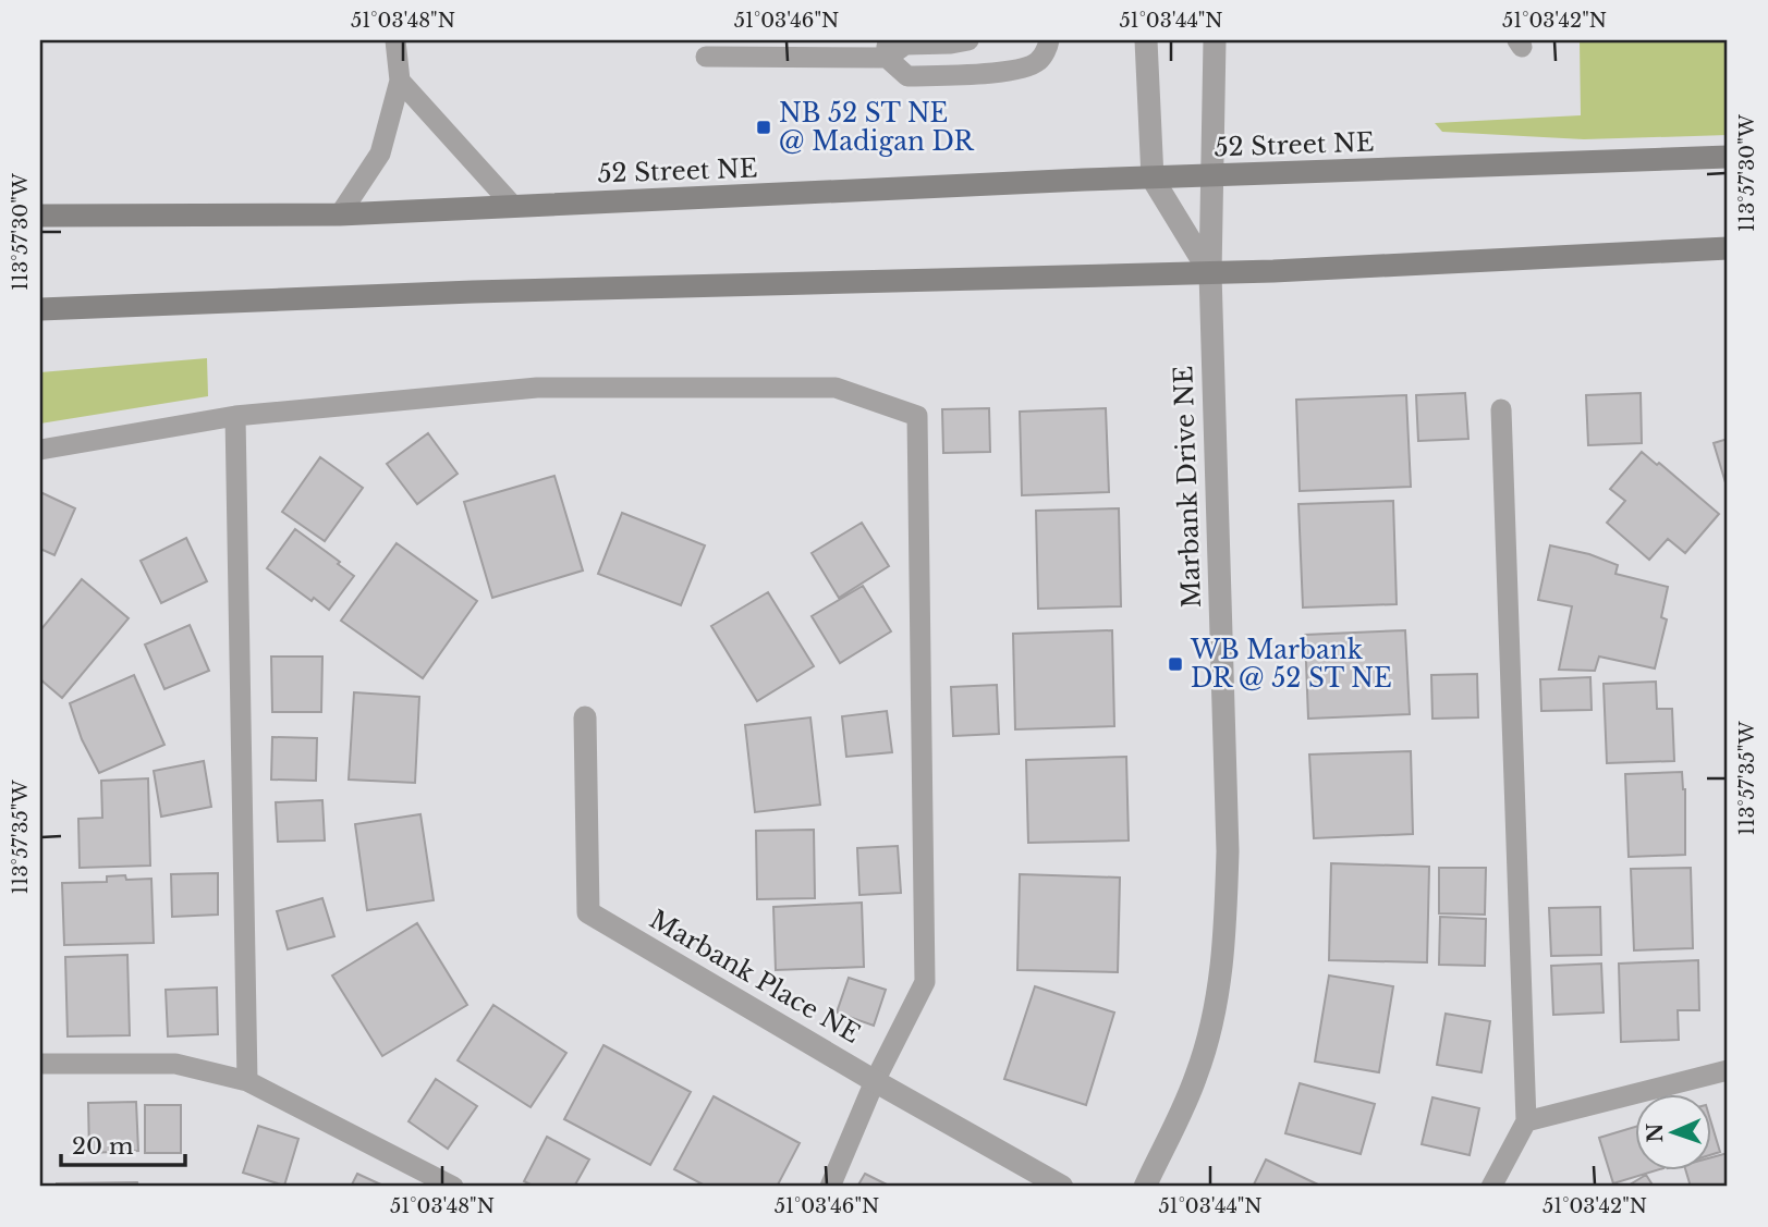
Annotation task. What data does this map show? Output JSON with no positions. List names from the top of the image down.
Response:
{
  "streets": {
    "main road": ["52 Street NE"],
    "street": ["Marbank Drive NE", "Marbank Place NE"]
  },
  "crossings": [
    ["52 Street NE", "Marbank Drive NE"]
  ],
  "places": {
    "transit": ["NB 52 ST NE @ Madigan DR", "WB Marbank DR @ 52 ST NE"]
  },
  "scale_bar": "20 m",
  "north": "left",
  "coordinates": [
    "51°03'48\"N",
    "51°03'46\"N",
    "51°03'44\"N",
    "51°03'42\"N",
    "113°57'30\"W",
    "113°57'35\"W"
  ]
}
